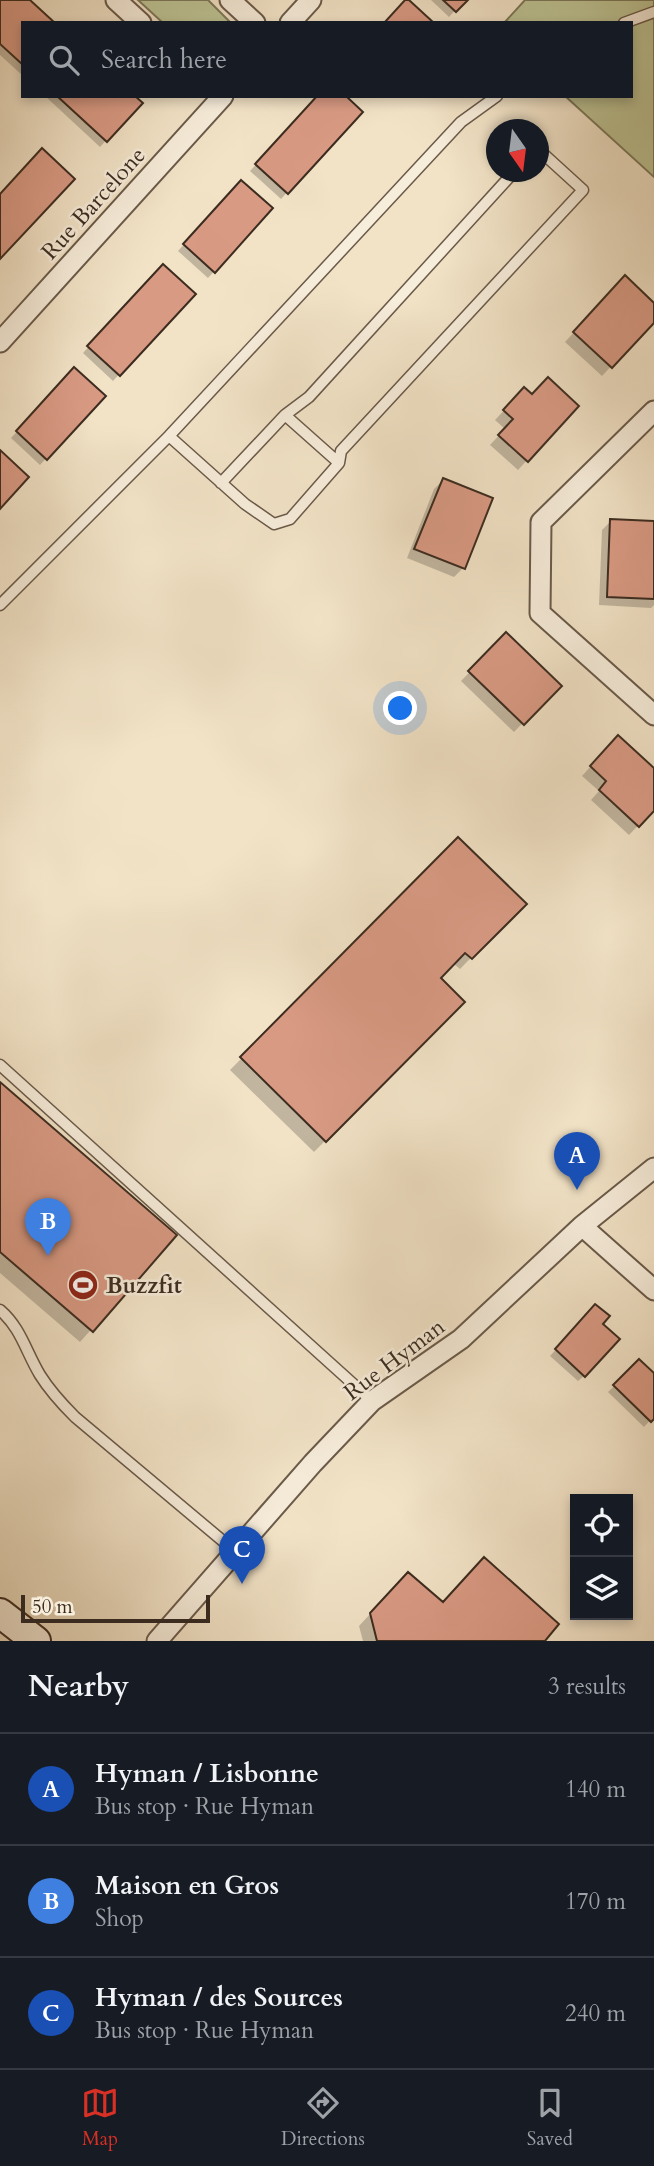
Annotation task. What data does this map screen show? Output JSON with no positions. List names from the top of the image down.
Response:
{
  "streets": {
    "street": ["Rue Barcelone", "Rue Hyman"]
  },
  "places": {
    "sports": ["Buzzfit"]
  },
  "scale_bar": "50 m",
  "north": "bottom",
  "page": {
    "search": "Search here",
    "pins": ["A", "B", "C"],
    "scale": "50 m",
    "heading": ["Nearby", "3 results"],
    "list": [
      {
        "mark": "A",
        "name": "Hyman / Lisbonne",
        "note": "Bus stop · Rue Hyman",
        "value": "140 m"
      },
      {
        "mark": "B",
        "name": "Maison en Gros",
        "note": "Shop",
        "value": "170 m"
      },
      {
        "mark": "C",
        "name": "Hyman / des Sources",
        "note": "Bus stop · Rue Hyman",
        "value": "240 m"
      }
    ],
    "nav": ["Map", "Directions", "Saved"]
  }
}
